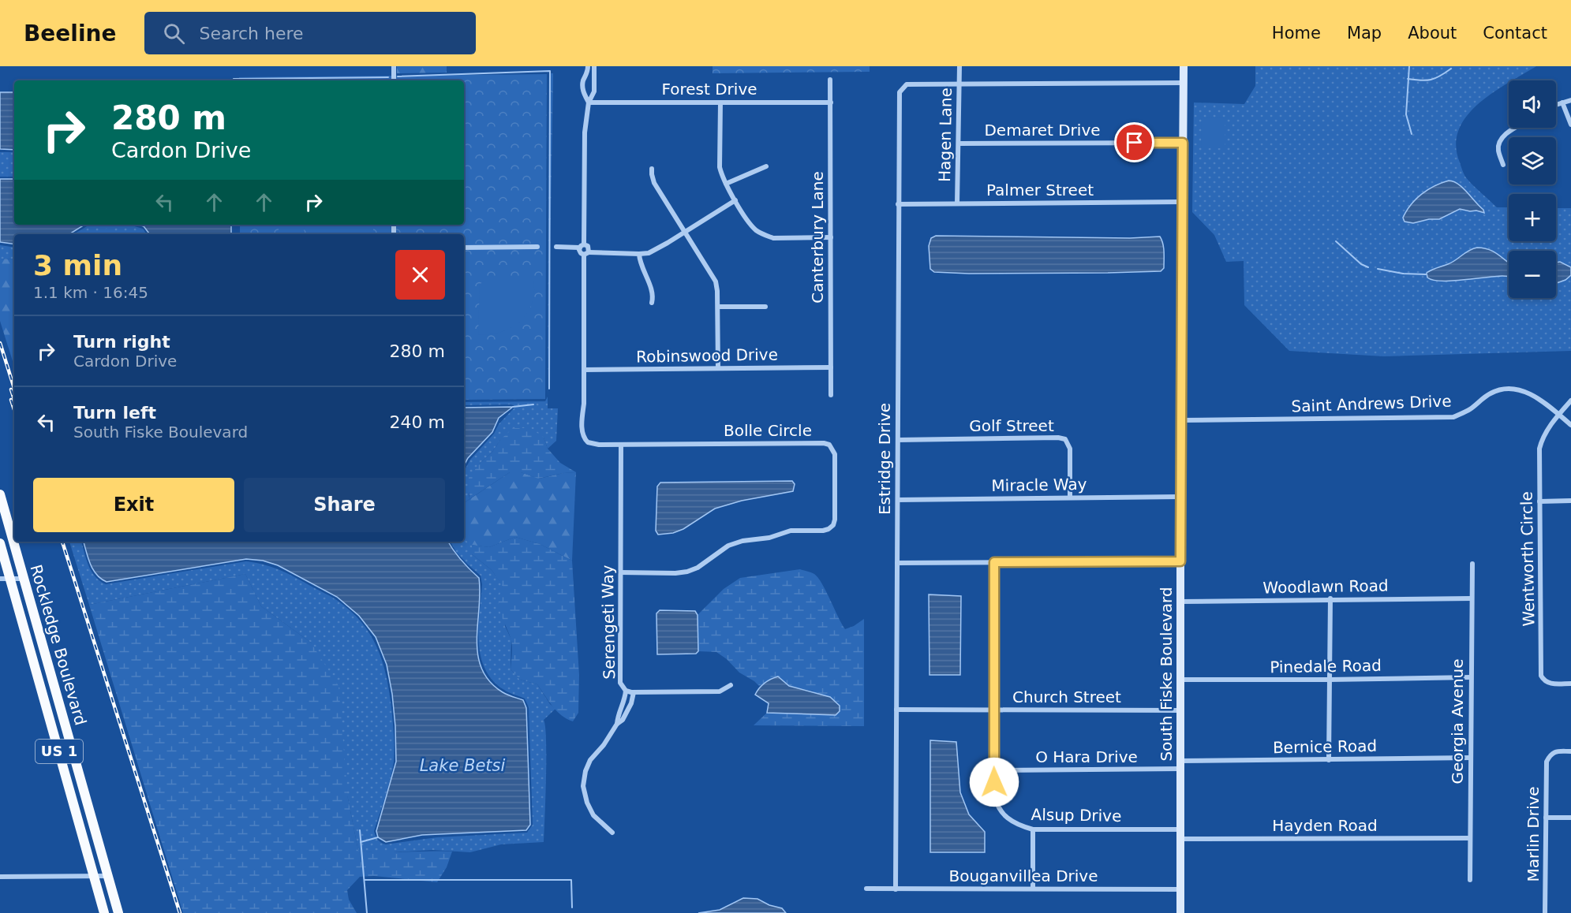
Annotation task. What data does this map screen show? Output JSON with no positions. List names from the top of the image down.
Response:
{
  "streets": {
    "main road": ["Rockledge Boulevard", "South Fiske Boulevard", "US 1"],
    "street": [
      "Forest Drive",
      "Demaret Drive",
      "Hagen Lane",
      "Palmer Street",
      "Canterbury Lane",
      "Robinswood Drive",
      "Saint Andrews Drive",
      "Golf Street",
      "Bolle Circle",
      "Estridge Drive",
      "Miracle Way",
      "Wentworth Circle",
      "Woodlawn Road",
      "Serengeti Way",
      "Pinedale Road",
      "Church Street",
      "Georgia Avenue",
      "Bernice Road",
      "O Hara Drive",
      "Alsup Drive",
      "Hayden Road",
      "Marlin Drive",
      "Bouganvillea Drive"
    ]
  },
  "crossings": [
    ["Forest Drive", "Canterbury Lane"],
    ["Demaret Drive", "Hagen Lane"],
    ["Demaret Drive", "South Fiske Boulevard"],
    ["Hagen Lane", "Palmer Street"],
    ["Hagen Lane", "Estridge Drive"],
    ["Palmer Street", "Estridge Drive"],
    ["Palmer Street", "South Fiske Boulevard"],
    ["Canterbury Lane", "Robinswood Drive"],
    ["Robinswood Drive", "Bolle Circle"],
    ["Saint Andrews Drive", "Wentworth Circle"],
    ["Saint Andrews Drive", "South Fiske Boulevard"],
    ["Golf Street", "Estridge Drive"],
    ["Golf Street", "Miracle Way"],
    ["Bolle Circle", "Serengeti Way"],
    ["Estridge Drive", "Miracle Way"],
    ["Estridge Drive", "South Fiske Boulevard"],
    ["Estridge Drive", "Church Street"],
    ["Estridge Drive", "Bouganvillea Drive"],
    ["Miracle Way", "South Fiske Boulevard"],
    ["Woodlawn Road", "South Fiske Boulevard"],
    ["Woodlawn Road", "Georgia Avenue"],
    ["Pinedale Road", "South Fiske Boulevard"],
    ["Pinedale Road", "Georgia Avenue"],
    ["South Fiske Boulevard", "Church Street"],
    ["South Fiske Boulevard", "Bernice Road"],
    ["South Fiske Boulevard", "O Hara Drive"],
    ["South Fiske Boulevard", "Alsup Drive"],
    ["South Fiske Boulevard", "Hayden Road"],
    ["South Fiske Boulevard", "Bouganvillea Drive"],
    ["Church Street", "Alsup Drive"],
    ["Georgia Avenue", "Bernice Road"],
    ["Georgia Avenue", "Hayden Road"],
    ["Bernice Road", "O Hara Drive"],
    ["O Hara Drive", "Alsup Drive"]
  ],
  "water": ["Lake Betsi"],
  "page": {
    "header": "Beeline",
    "search": "Search here",
    "nav": [
      "Home",
      "Map",
      "About",
      "Contact"
    ],
    "map_buttons": ["+", "−"],
    "turn": ["280 m", "Cardon Drive"],
    "heading": ["3 min", "1.1 km · 16:45"],
    "list": [
      {
        "name": "Turn right",
        "note": "Cardon Drive",
        "value": "280 m"
      },
      {
        "name": "Turn left",
        "note": "South Fiske Boulevard",
        "value": "240 m"
      }
    ],
    "buttons": ["Exit", "Share"]
  }
}
